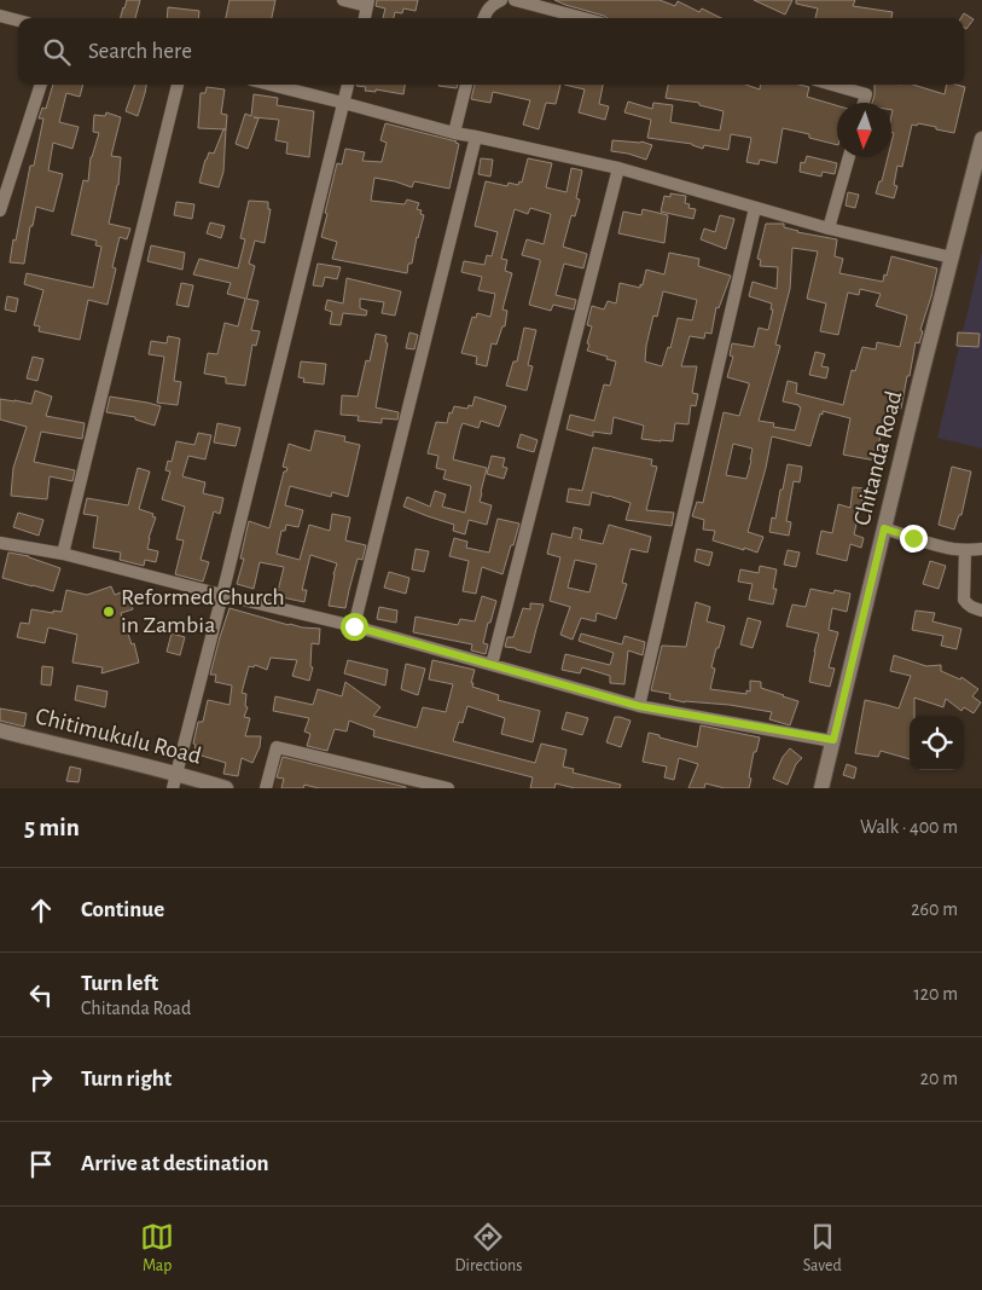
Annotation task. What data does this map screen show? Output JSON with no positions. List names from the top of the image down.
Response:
{
  "streets": {
    "street": ["Chitanda Road", "Chitimukulu Road"]
  },
  "places": ["Reformed Church in Zambia"],
  "north": "bottom",
  "page": {
    "search": "Search here",
    "heading": ["5 min", "Walk · 400 m"],
    "list": [
      ["Continue", "260 m"],
      ["Turn left", "Chitanda Road", "120 m"],
      ["Turn right", "20 m"],
      "Arrive at destination"
    ],
    "nav": ["Map", "Directions", "Saved"]
  }
}
